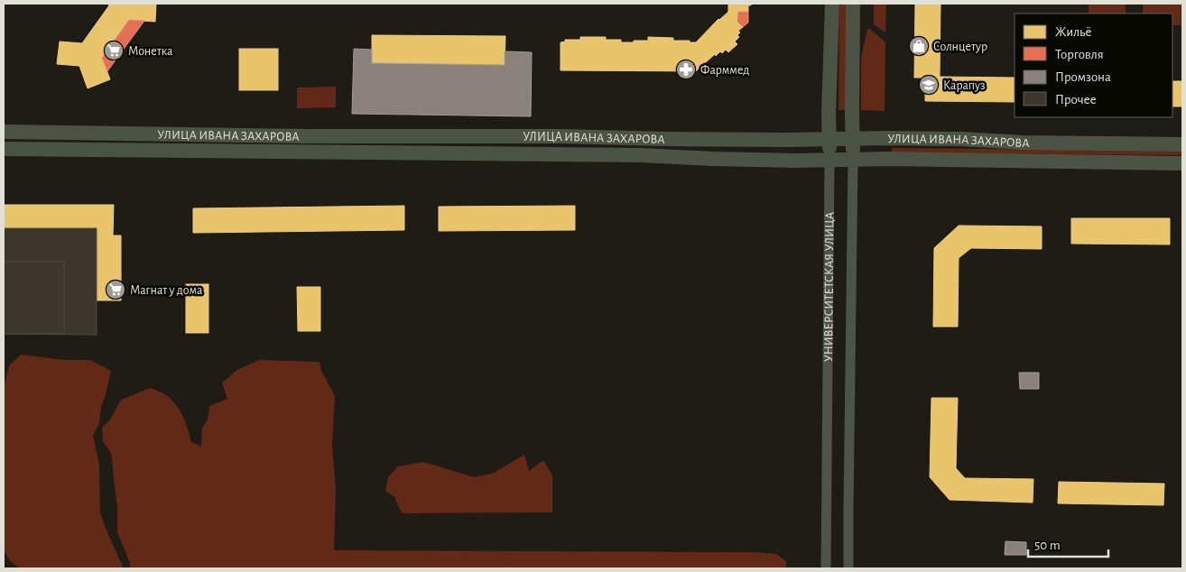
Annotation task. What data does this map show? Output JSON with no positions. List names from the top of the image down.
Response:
{
  "streets": {
    "main road": ["УЛИЦА ИВАНА ЗАХАРОВА", "УНИВЕРСИТЕТСКАЯ УЛИЦА"]
  },
  "crossings": [
    ["УЛИЦА ИВАНА ЗАХАРОВА", "УНИВЕРСИТЕТСКАЯ УЛИЦА"]
  ],
  "places": {
    "shop": ["Солнцетур"],
    "supermarket": ["Монетка", "Магнат у дома"],
    "pharmacy": ["Фарммед"],
    "school or university": ["Карапуз"]
  },
  "legend": [
    "Жильё",
    "Торговля",
    "Промзона",
    "Прочее"
  ],
  "scale_bar": "50 m"
}
